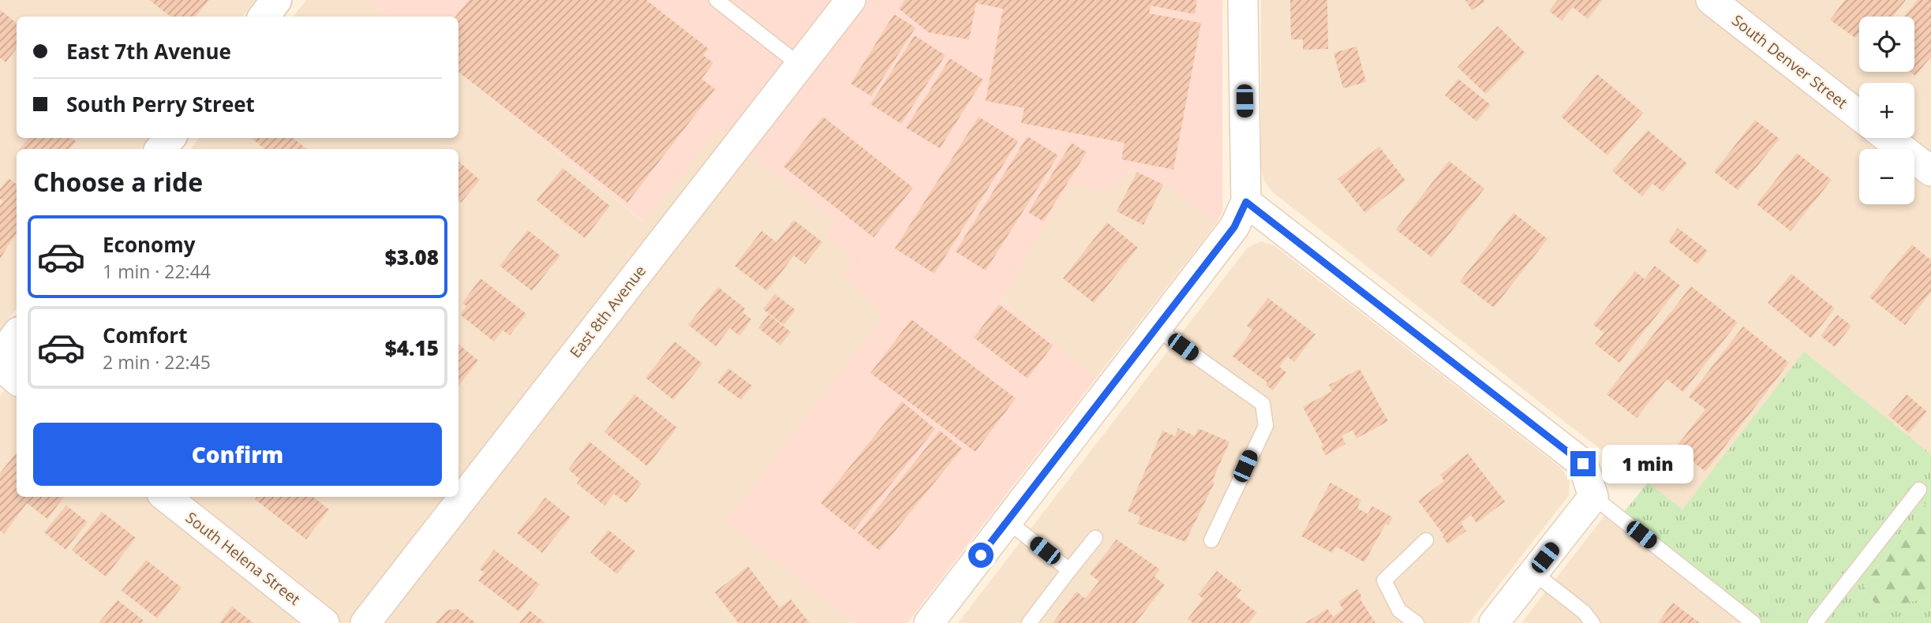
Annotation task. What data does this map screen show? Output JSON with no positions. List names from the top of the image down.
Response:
{
  "streets": {
    "street": ["South Denver Street", "East 8th Avenue", "South Helena Street"]
  },
  "page": {
    "map_buttons": ["+", "−"],
    "banner": ["East 7th Avenue", "South Perry Street"],
    "heading": "Choose a ride",
    "list": [
      {
        "name": "Economy",
        "note": "1 min · 22:44",
        "value": "$3.08"
      },
      {
        "name": "Comfort",
        "note": "2 min · 22:45",
        "value": "$4.15"
      }
    ],
    "buttons": "Confirm",
    "bubble": "1 min"
  }
}
